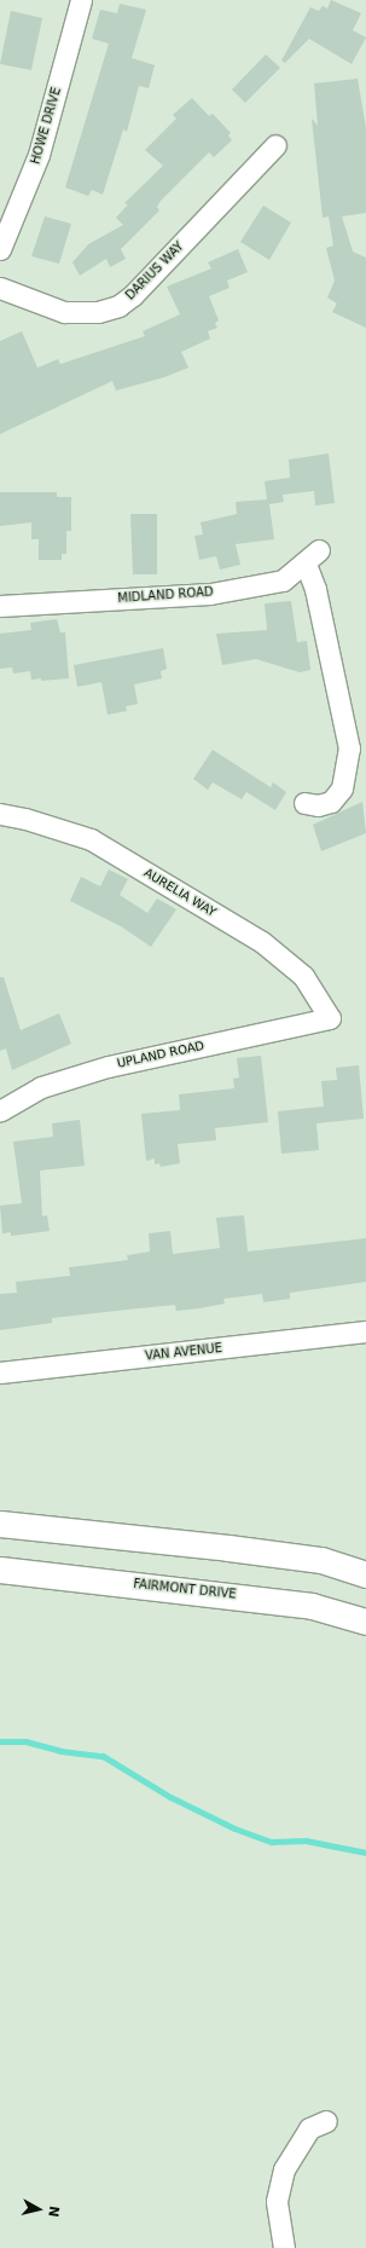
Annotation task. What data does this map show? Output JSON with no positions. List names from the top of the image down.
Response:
{
  "streets": {
    "main road": ["FAIRMONT DRIVE"],
    "street": [
      "HOWE DRIVE",
      "DARIUS WAY",
      "MIDLAND ROAD",
      "AURELIA WAY",
      "UPLAND ROAD",
      "VAN AVENUE"
    ]
  },
  "crossings": [
    ["AURELIA WAY", "UPLAND ROAD"]
  ],
  "north": "right"
}
